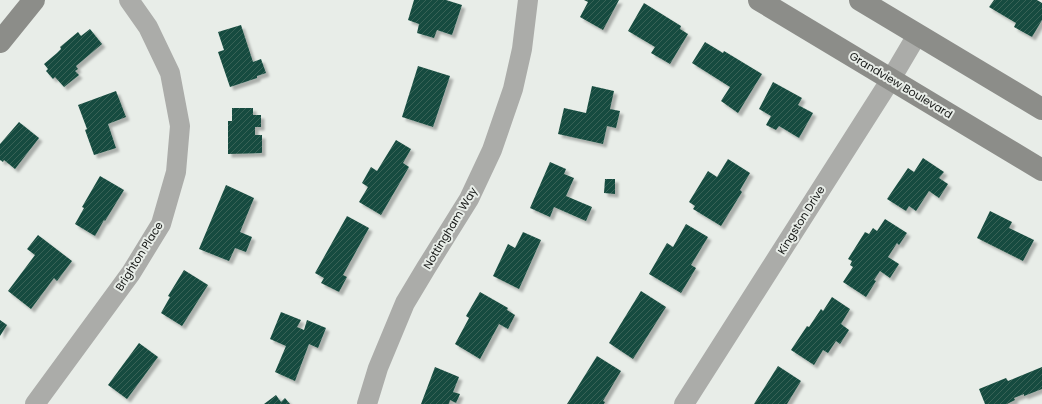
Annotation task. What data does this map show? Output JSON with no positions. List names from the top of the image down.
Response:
{
  "streets": {
    "street": [
      "Grandview Boulevard",
      "Kingston Drive",
      "Nottingham Way",
      "Brighton Place"
    ]
  },
  "crossings": [
    ["Grandview Boulevard", "Kingston Drive"]
  ]
}
